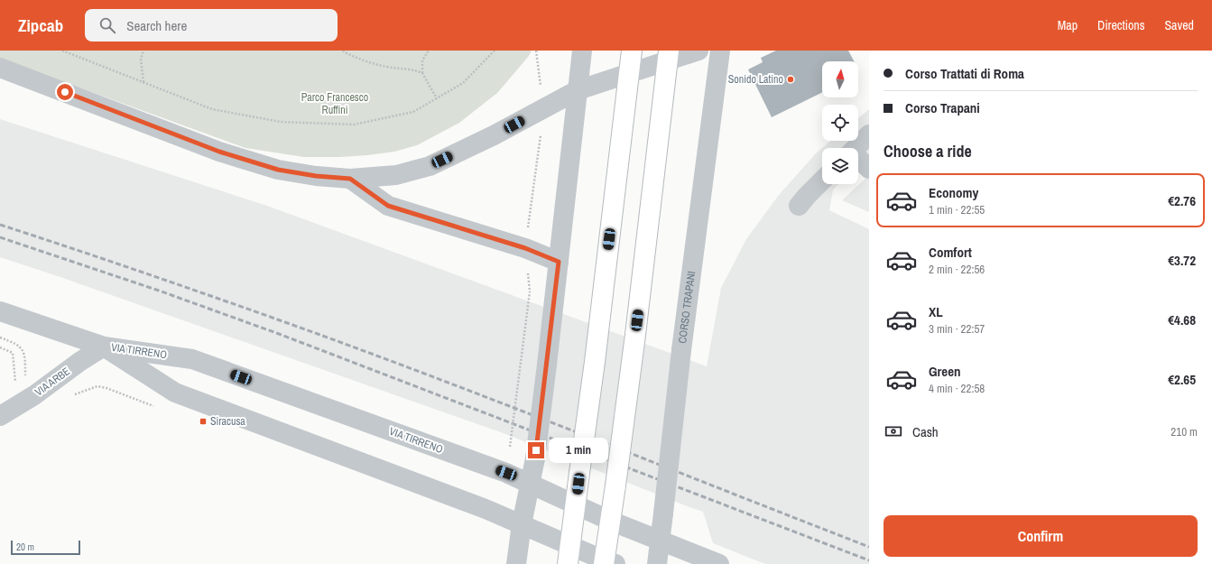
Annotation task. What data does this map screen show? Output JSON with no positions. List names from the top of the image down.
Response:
{
  "streets": {
    "street": ["CORSO TRAPANI", "VIA TIRRENO", "VIA ARBE"]
  },
  "crossings": [
    ["CORSO TRAPANI", "VIA TIRRENO"],
    ["VIA TIRRENO", "VIA ARBE"]
  ],
  "parks": ["Parco Francesco Ruffini"],
  "places": {
    "other": ["Sonido Latino"],
    "transit": ["Siracusa"]
  },
  "scale_bar": "20 m",
  "north": "top",
  "page": {
    "header": "Zipcab",
    "search": "Search here",
    "nav": ["Map", "Directions", "Saved"],
    "banner": ["Corso Trattati di Roma", "Corso Trapani"],
    "heading": "Choose a ride",
    "list": [
      {
        "name": "Economy",
        "note": "1 min · 22:55",
        "value": "€2.76"
      },
      {
        "name": "Comfort",
        "note": "2 min · 22:56",
        "value": "€3.72"
      },
      {
        "name": "XL",
        "note": "3 min · 22:57",
        "value": "€4.68"
      },
      {
        "name": "Green",
        "note": "4 min · 22:58",
        "value": "€2.65"
      }
    ],
    "pay": ["Cash", "210 m"],
    "bubble": "1 min",
    "buttons": "Confirm",
    "scale": "20 m"
  }
}
